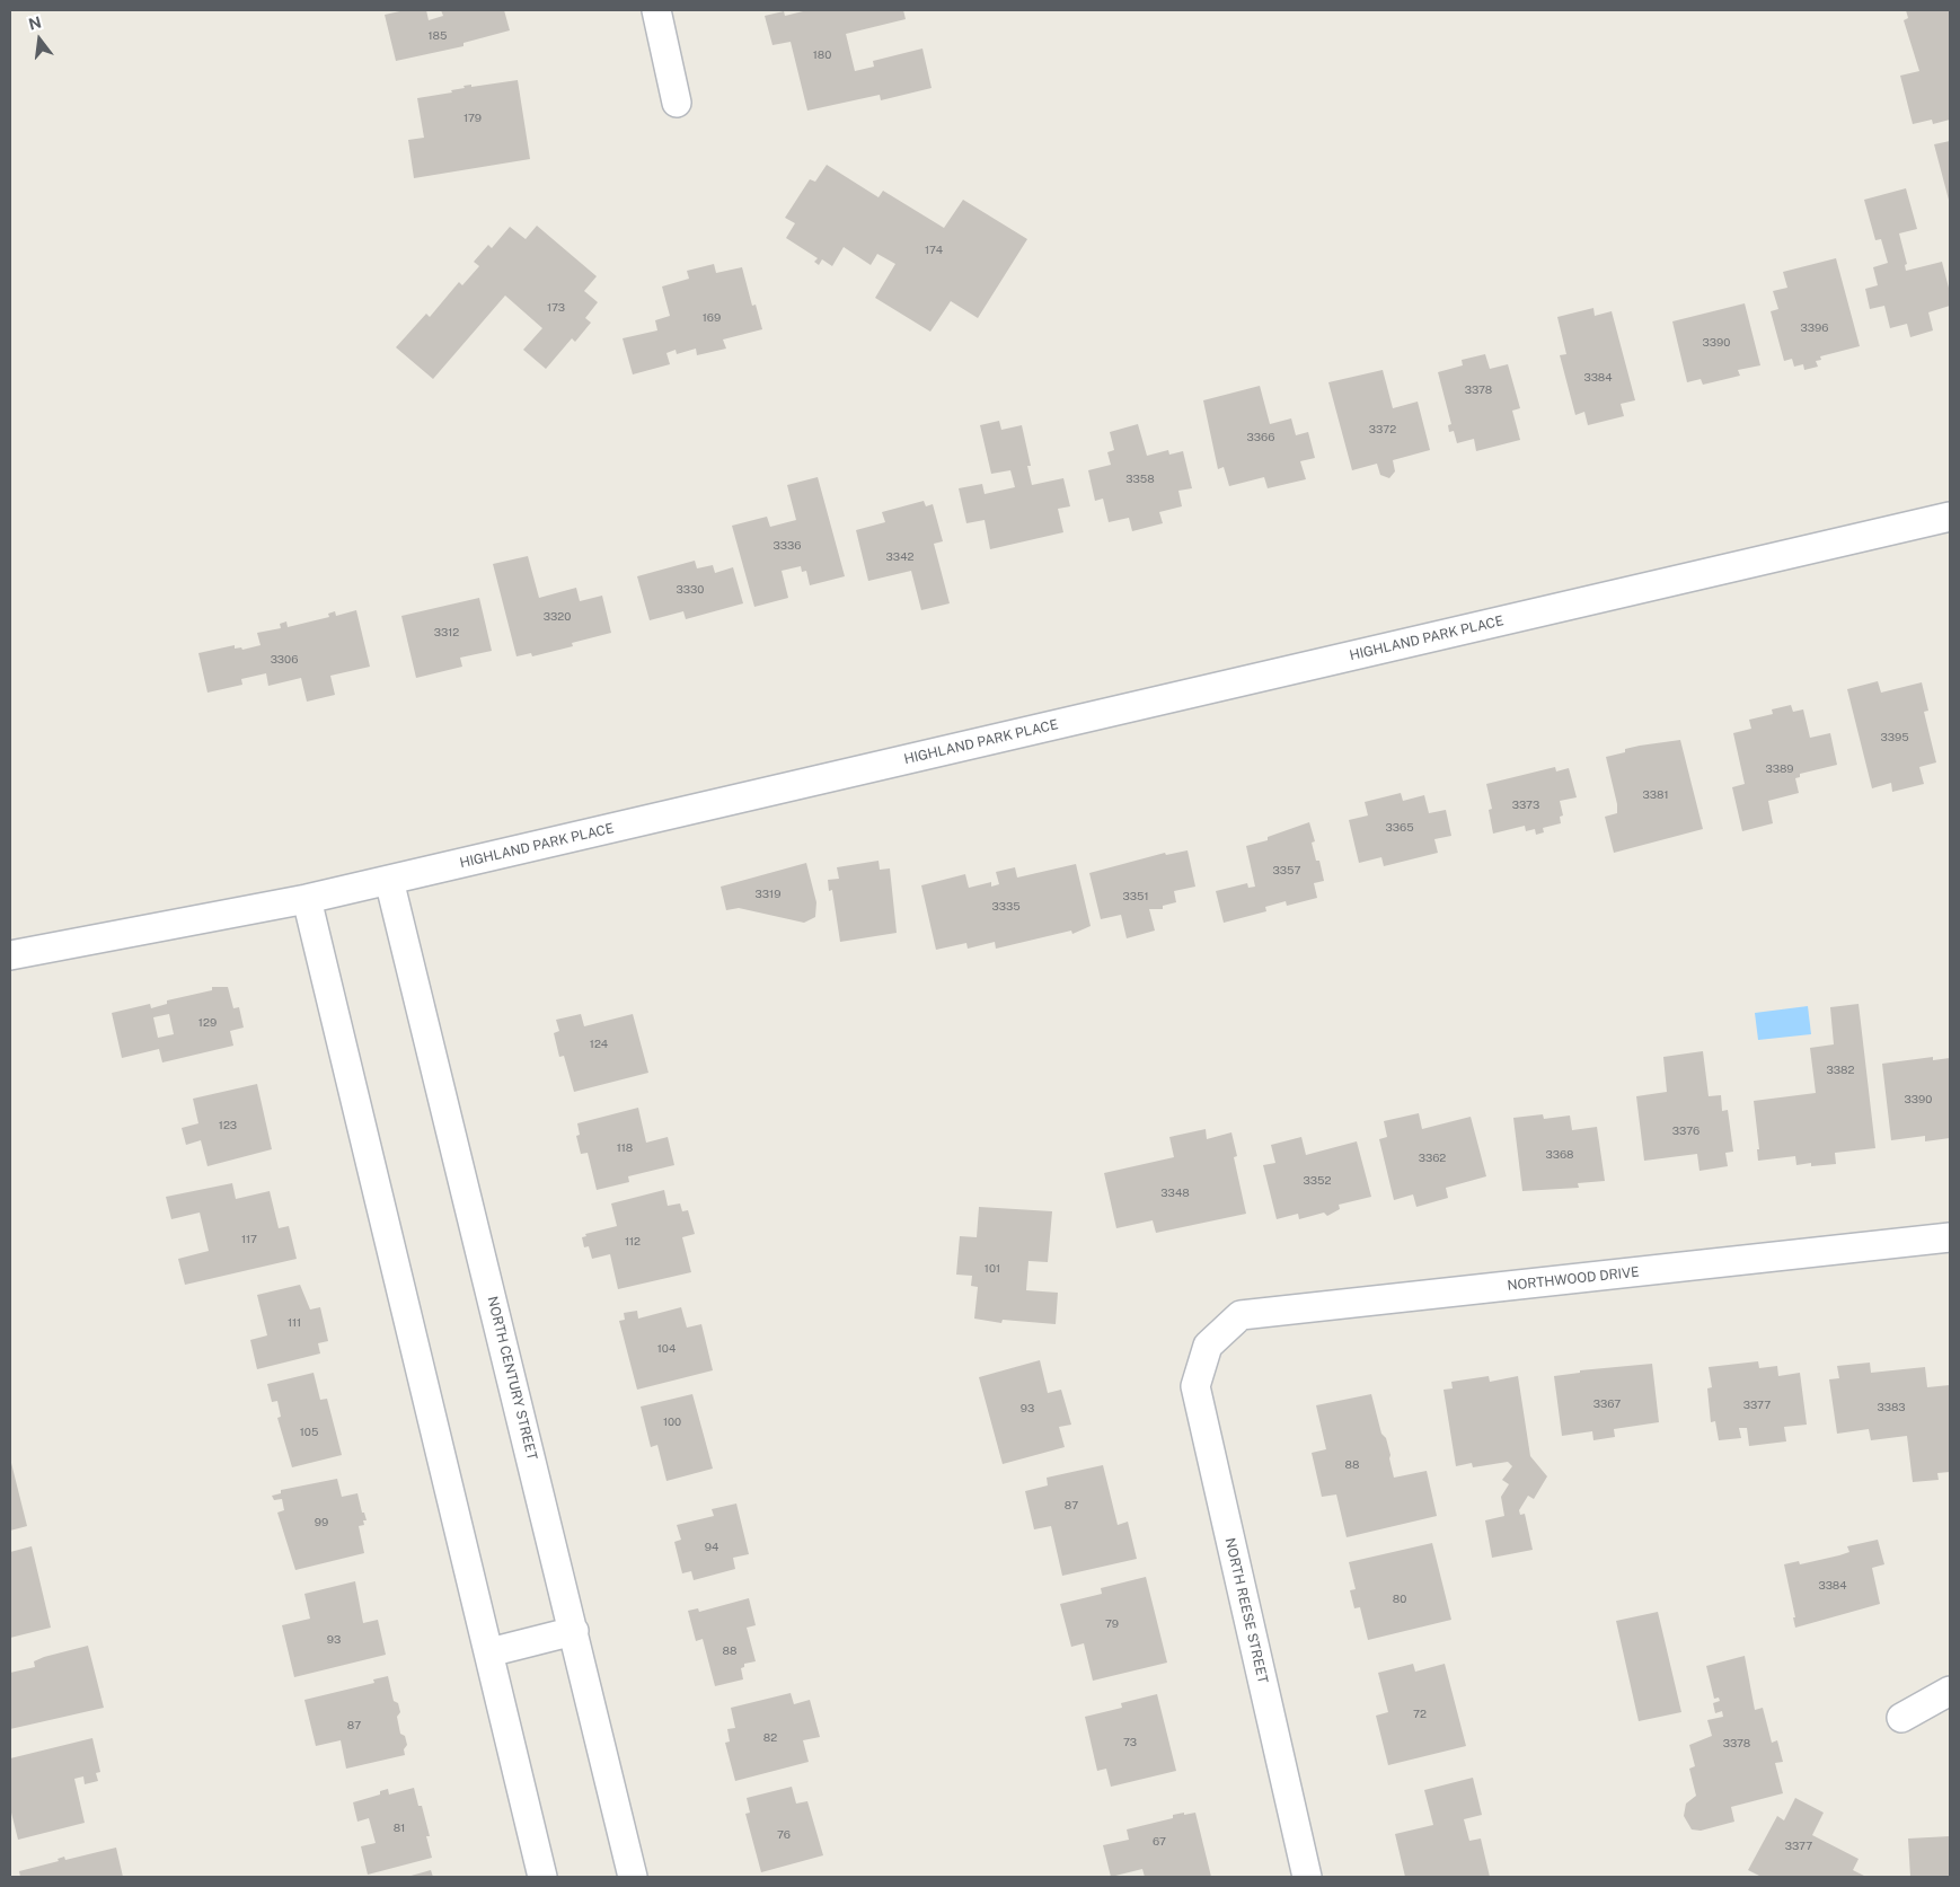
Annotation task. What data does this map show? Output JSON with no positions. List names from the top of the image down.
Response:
{
  "streets": {
    "street": [
      "HIGHLAND PARK PLACE",
      "NORTHWOOD DRIVE",
      "NORTH CENTURY STREET",
      "NORTH REESE STREET"
    ]
  },
  "crossings": [
    ["HIGHLAND PARK PLACE", "NORTH CENTURY STREET"],
    ["NORTHWOOD DRIVE", "NORTH REESE STREET"]
  ],
  "house_numbers": [
    "185",
    "180",
    "179",
    "174",
    "173",
    "169",
    "3396",
    "3390",
    "3384",
    "3378",
    "3372",
    "3366",
    "3358",
    "3336",
    "3342",
    "3330",
    "3320",
    "3312",
    "3306",
    "3395",
    "3389",
    "3381",
    "3373",
    "3365",
    "3357",
    "3319",
    "3351",
    "3335",
    "129",
    "124",
    "3382",
    "3390",
    "123",
    "3376",
    "118",
    "3368",
    "3362",
    "3352",
    "3348",
    "117",
    "112",
    "101",
    "111",
    "104",
    "3367",
    "3377",
    "3383",
    "93",
    "100",
    "105",
    "88",
    "87",
    "99",
    "94",
    "3384",
    "80",
    "79",
    "93",
    "88",
    "72",
    "87",
    "82",
    "73",
    "3378",
    "81",
    "76",
    "67",
    "3377"
  ],
  "north": "top"
}
